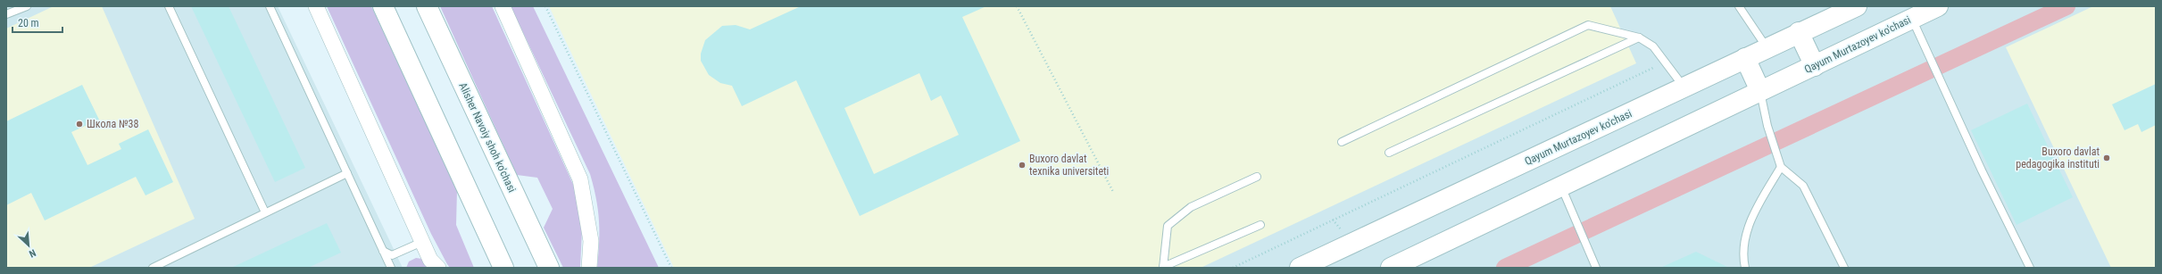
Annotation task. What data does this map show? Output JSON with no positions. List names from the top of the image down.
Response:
{
  "streets": {
    "street": ["Qayum Murtazoyev ko'chasi", "Alisher Navoiy shoh ko'chasi"]
  },
  "places": ["Школа №38", "Buxoro davlat pedagogika instituti", "Buxoro davlat texnika universiteti"],
  "scale_bar": "20 m",
  "north": "bottom right"
}
